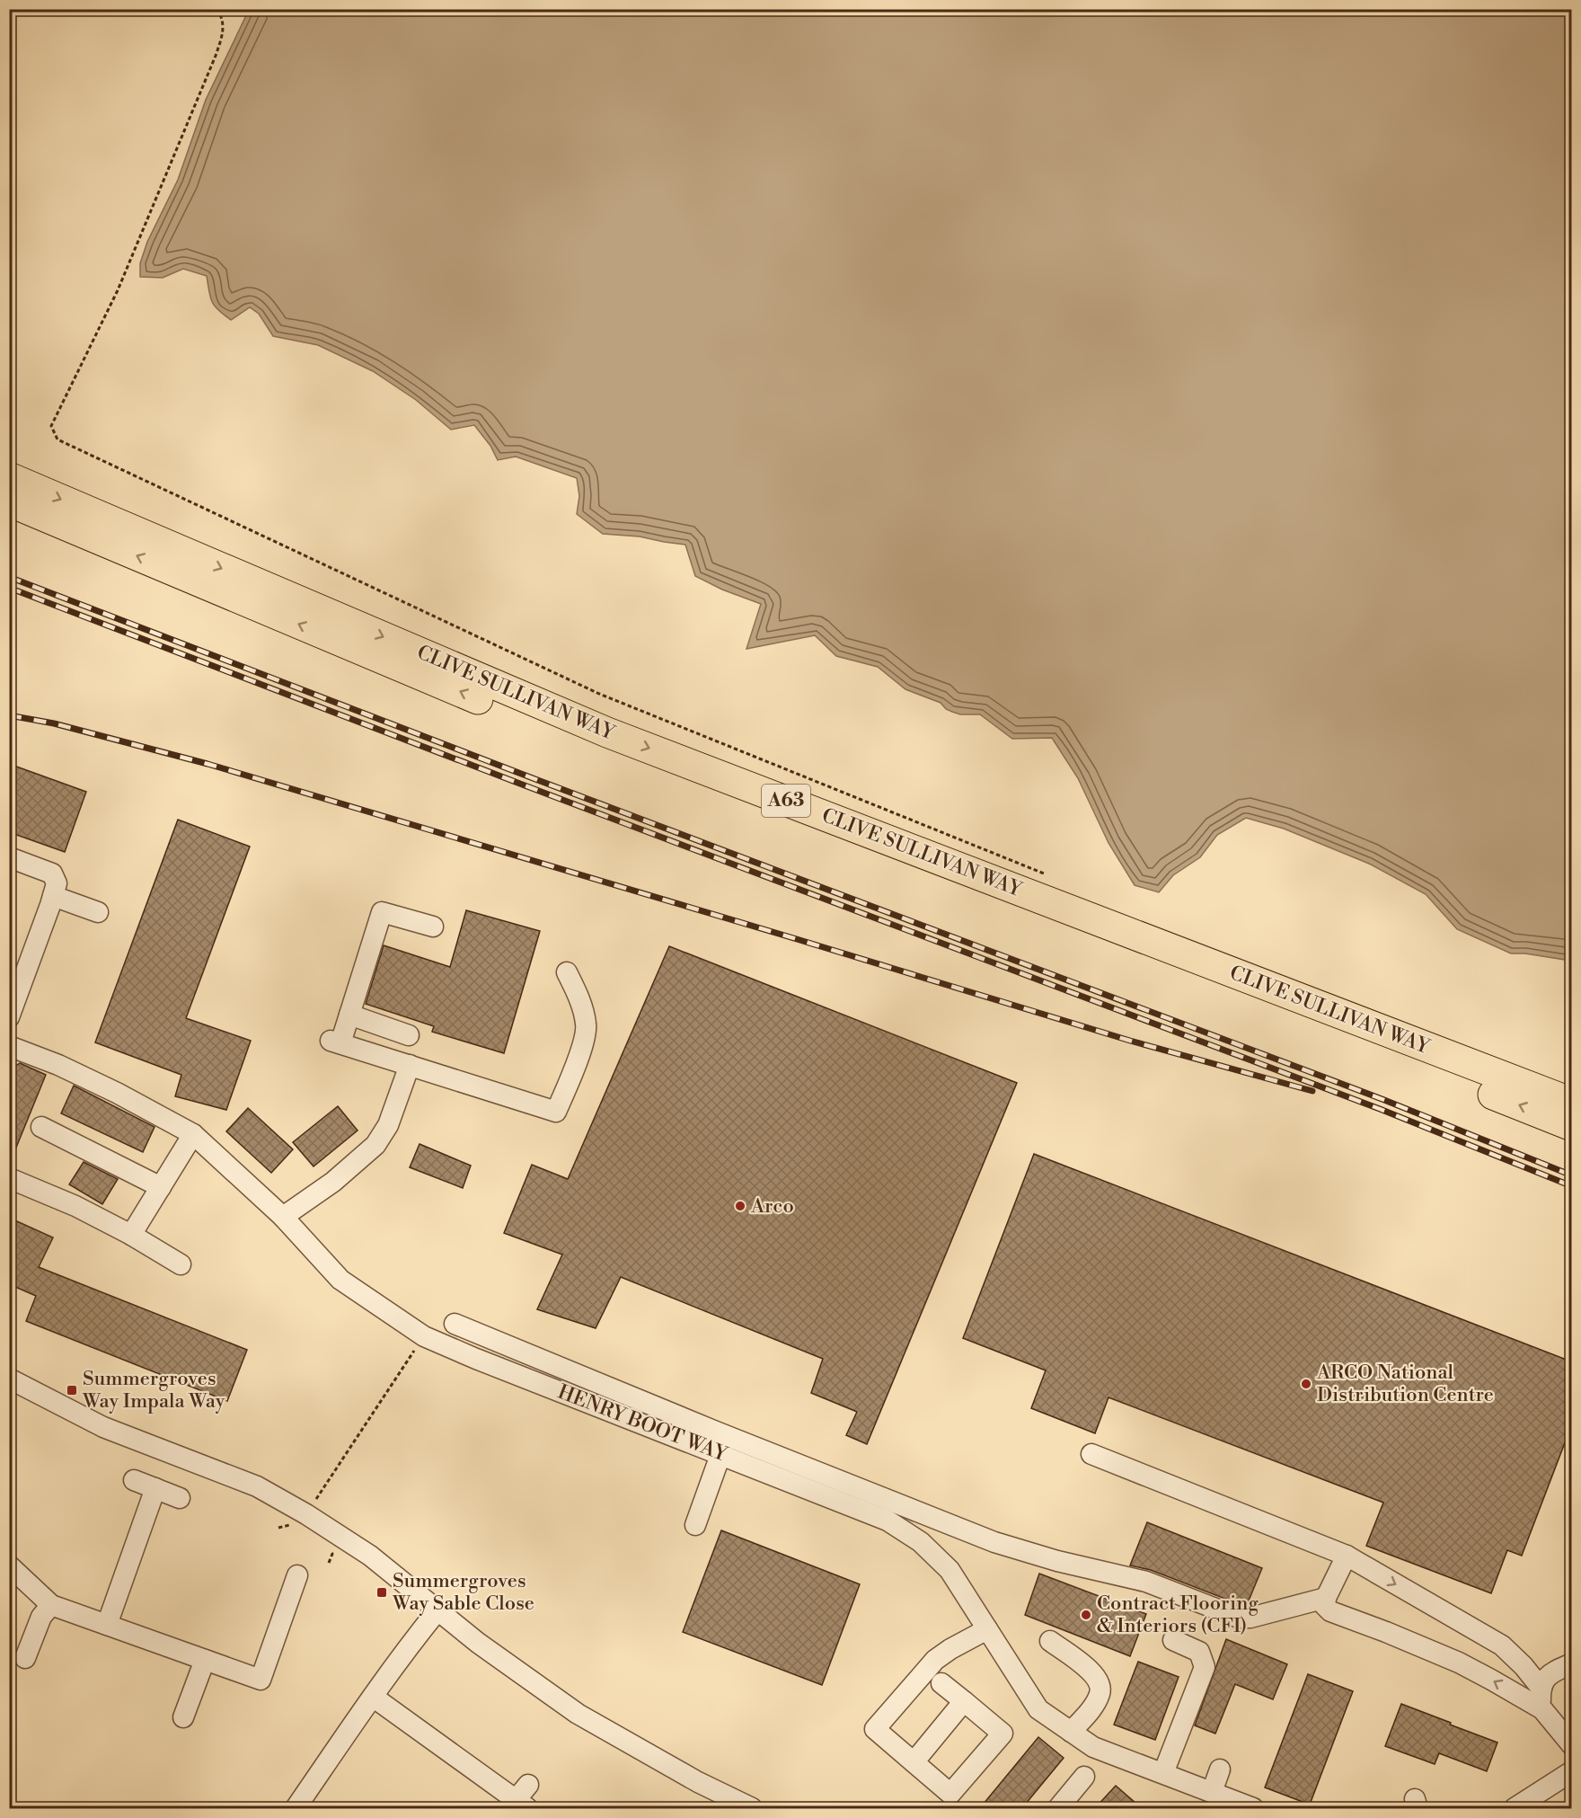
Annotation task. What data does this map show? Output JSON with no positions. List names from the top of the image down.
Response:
{
  "streets": {
    "highway": ["CLIVE SULLIVAN WAY", "A63"],
    "street": ["HENRY BOOT WAY"]
  },
  "places": {
    "other": ["Arco", "ARCO National Distribution Centre", "Contract Flooring & Interiors (CFI)"],
    "transit": ["Summergroves Way Impala Way", "Summergroves Way Sable Close"]
  }
}
